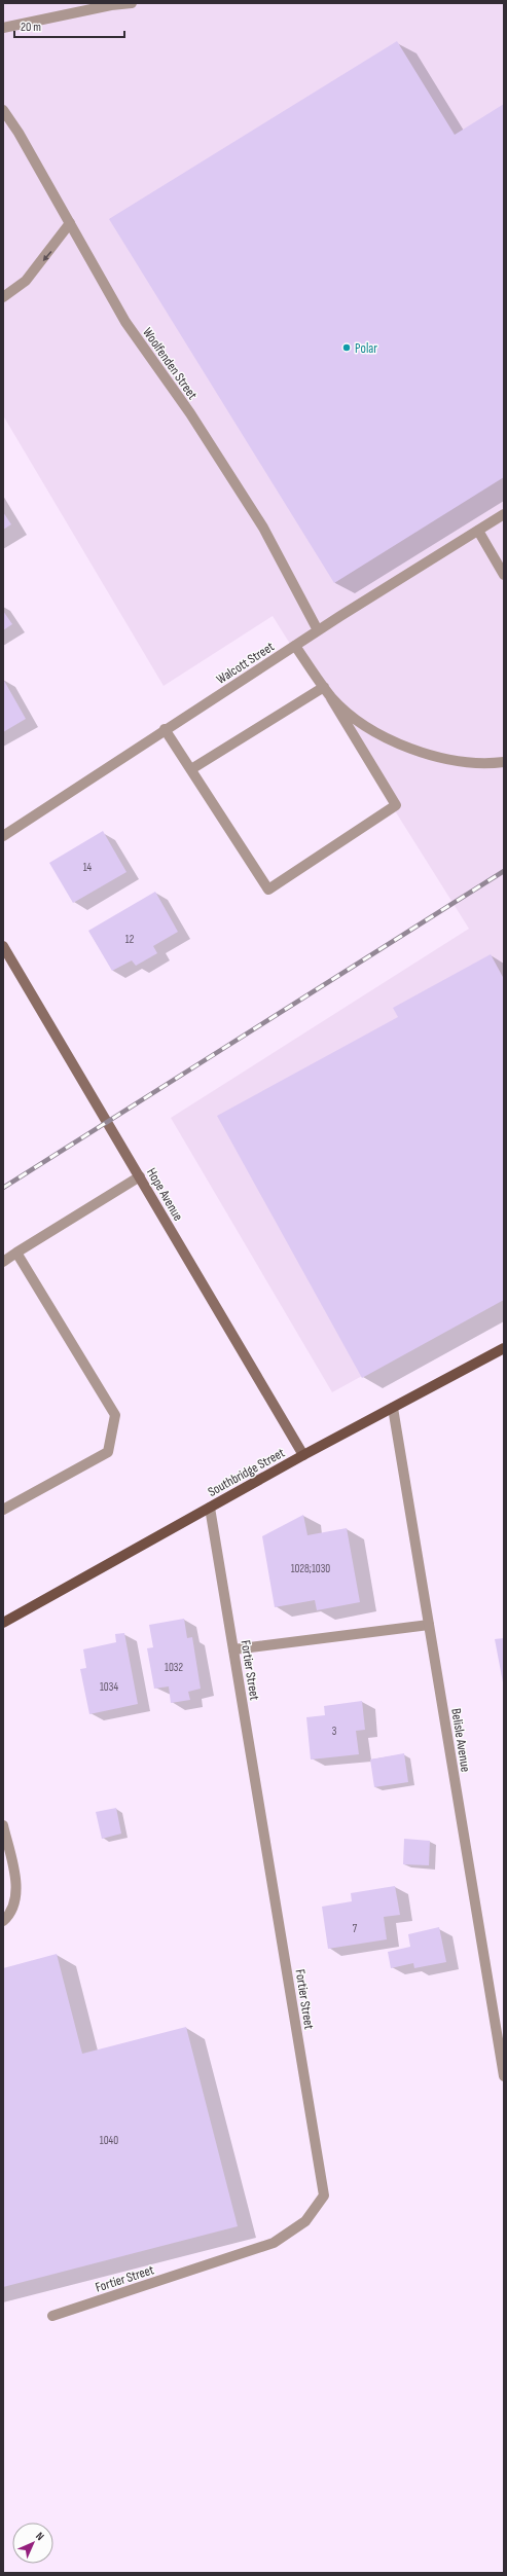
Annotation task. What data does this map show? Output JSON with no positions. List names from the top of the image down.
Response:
{
  "streets": {
    "main road": ["Hope Avenue", "Southbridge Street"],
    "street": [
      "Woolfenden Street",
      "Walcott Street",
      "Fortier Street",
      "Belisle Avenue"
    ]
  },
  "crossings": [
    ["Woolfenden Street", "Walcott Street"],
    ["Hope Avenue", "Southbridge Street"],
    ["Southbridge Street", "Fortier Street"],
    ["Southbridge Street", "Belisle Avenue"]
  ],
  "places": ["Polar"],
  "house_numbers": [
    "14",
    "12",
    "1028;1030",
    "1032",
    "1034",
    "3",
    "7",
    "1040"
  ],
  "scale_bar": "20 m",
  "north": "top right"
}
